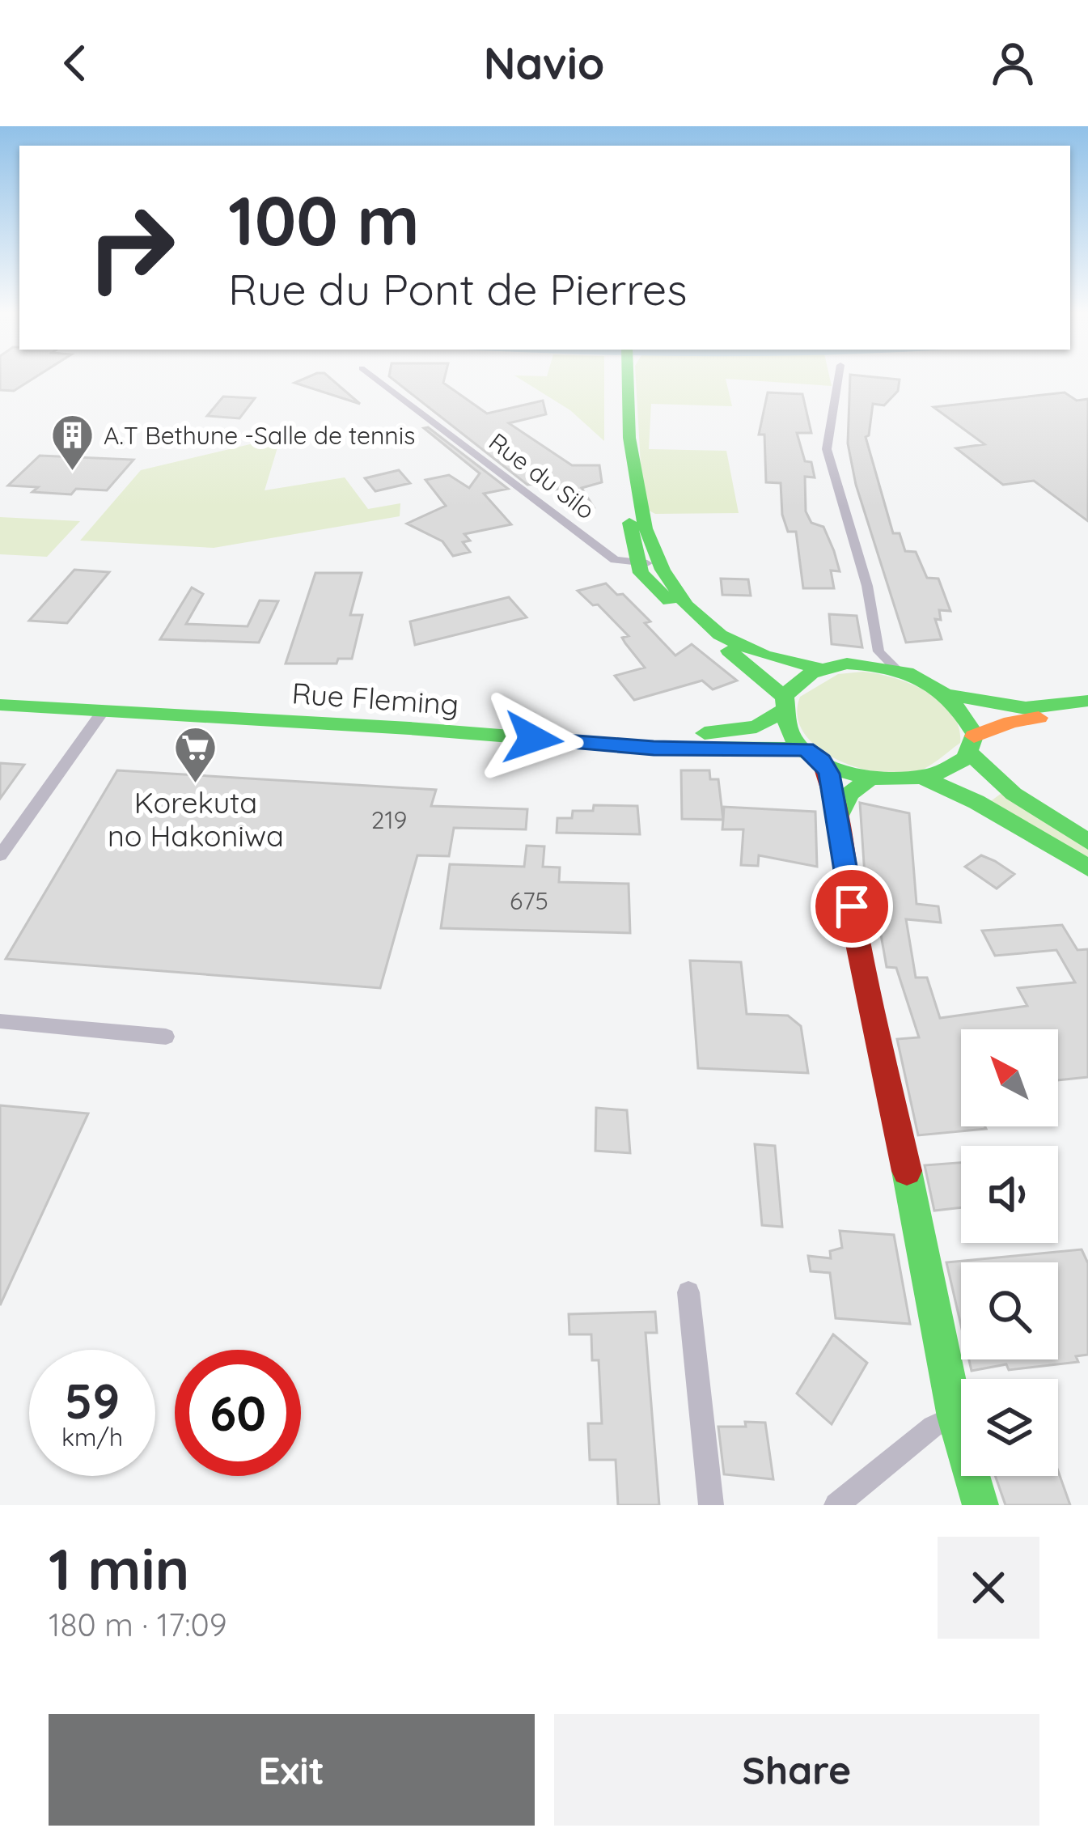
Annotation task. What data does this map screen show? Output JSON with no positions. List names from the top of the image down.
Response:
{
  "streets": {
    "main road": ["Rue Fleming"],
    "street": ["Rue du Silo"]
  },
  "places": {
    "building": ["A.T Bethune -Salle de tennis"],
    "supermarket": ["Korekuta no Hakoniwa"]
  },
  "house_numbers": ["219", "675"],
  "north": "top left",
  "page": {
    "header": "Navio",
    "turn": ["100 m", "Rue du Pont de Pierres"],
    "speed": "59 km/h",
    "limit": "60",
    "heading": ["1 min", "180 m · 17:09"],
    "buttons": ["Exit", "Share"]
  }
}
